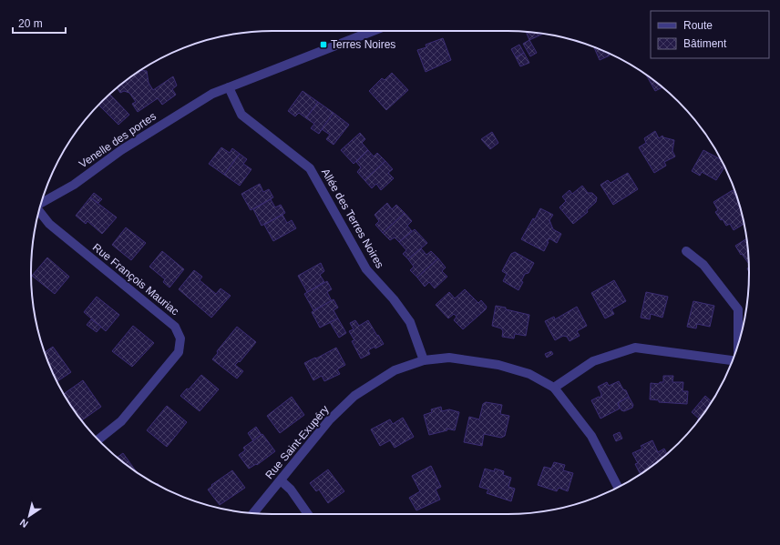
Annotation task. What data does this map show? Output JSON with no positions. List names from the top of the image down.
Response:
{
  "streets": {
    "street": [
      "Venelle des portes",
      "Allée des Terres Noires",
      "Rue François Mauriac",
      "Rue Saint-Exupéry"
    ]
  },
  "crossings": [
    ["Venelle des portes", "Allée des Terres Noires"],
    ["Allée des Terres Noires", "Rue Saint-Exupéry"]
  ],
  "places": {
    "transit": ["Terres Noires"]
  },
  "legend": ["Route", "Bâtiment"],
  "scale_bar": "20 m",
  "north": "bottom left"
}
